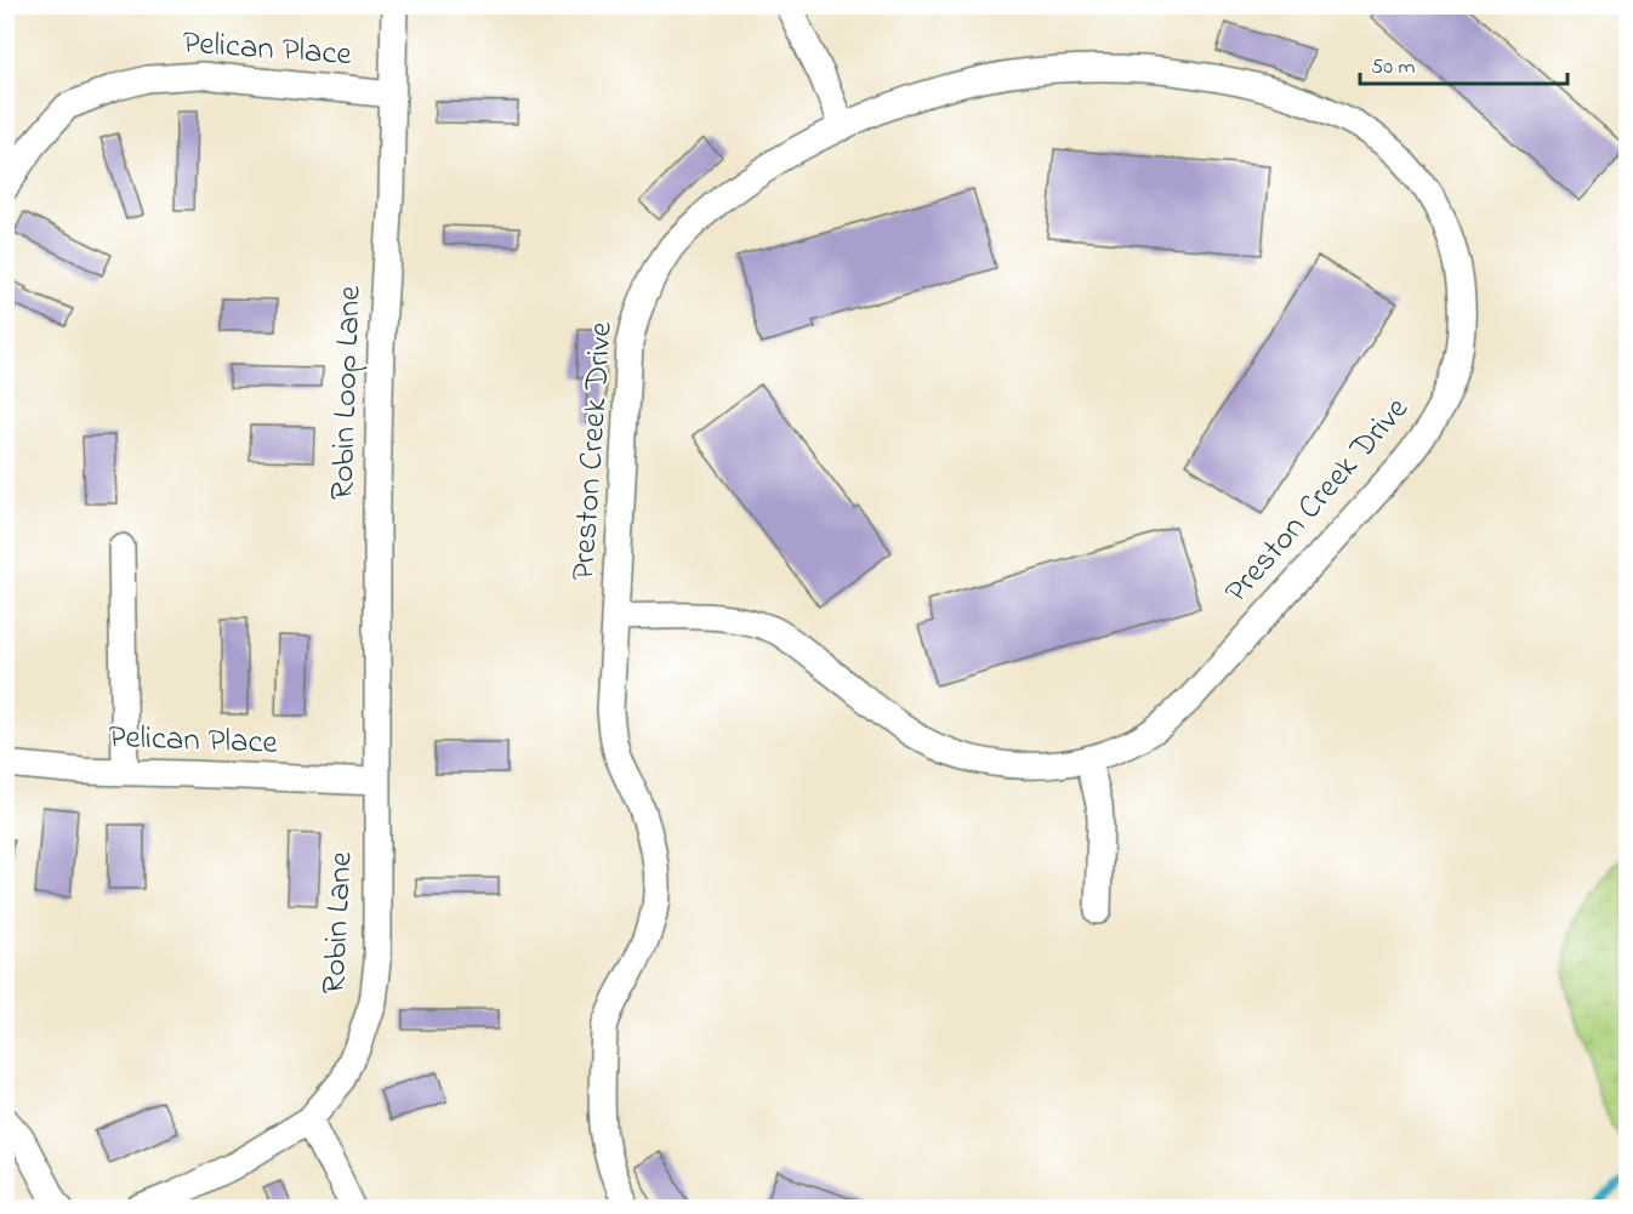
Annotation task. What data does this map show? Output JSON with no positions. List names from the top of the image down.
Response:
{
  "streets": {
    "street": [
      "Pelican Place",
      "Robin Loop Lane",
      "Preston Creek Drive",
      "Robin Lane"
    ]
  },
  "crossings": [
    ["Pelican Place", "Robin Loop Lane"],
    ["Pelican Place", "Robin Lane"],
    ["Robin Loop Lane", "Robin Lane"]
  ],
  "scale_bar": "50 m"
}
